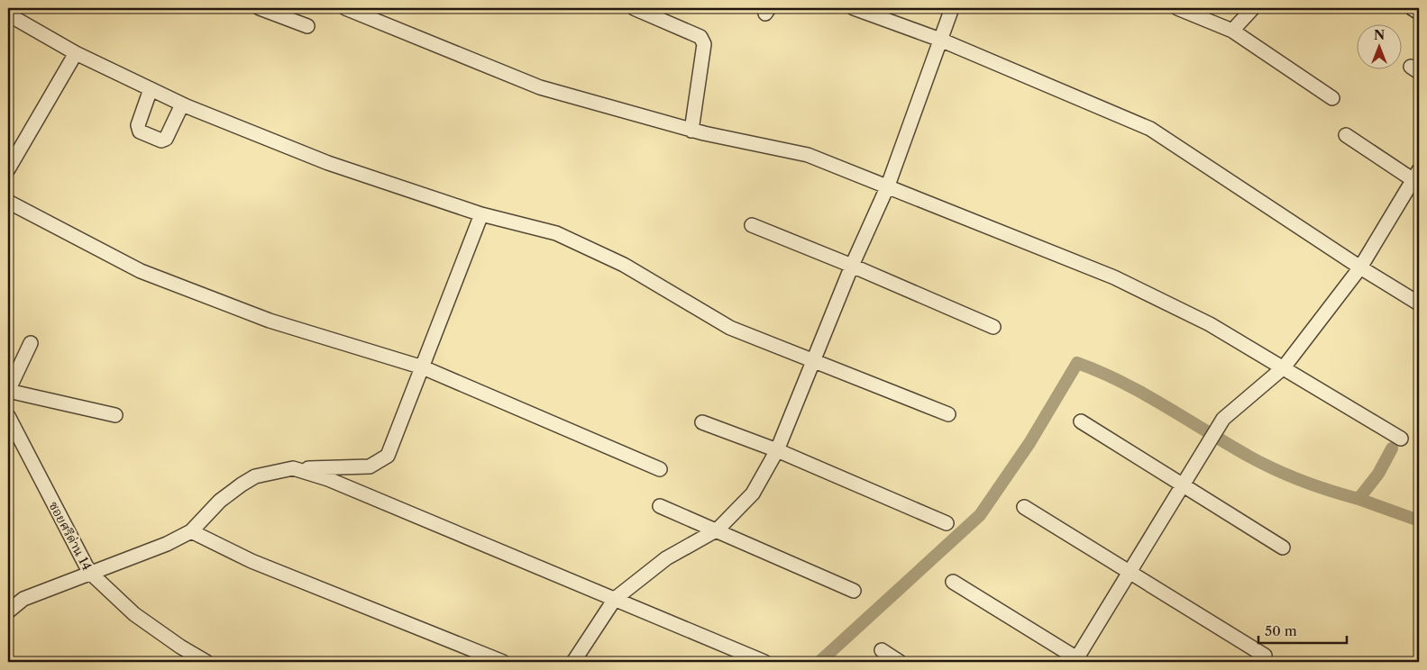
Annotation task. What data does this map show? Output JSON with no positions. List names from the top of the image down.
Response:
{
  "streets": {
    "street": ["ซอยศรีด่าน 14"]
  },
  "scale_bar": "50 m",
  "north": "top"
}
